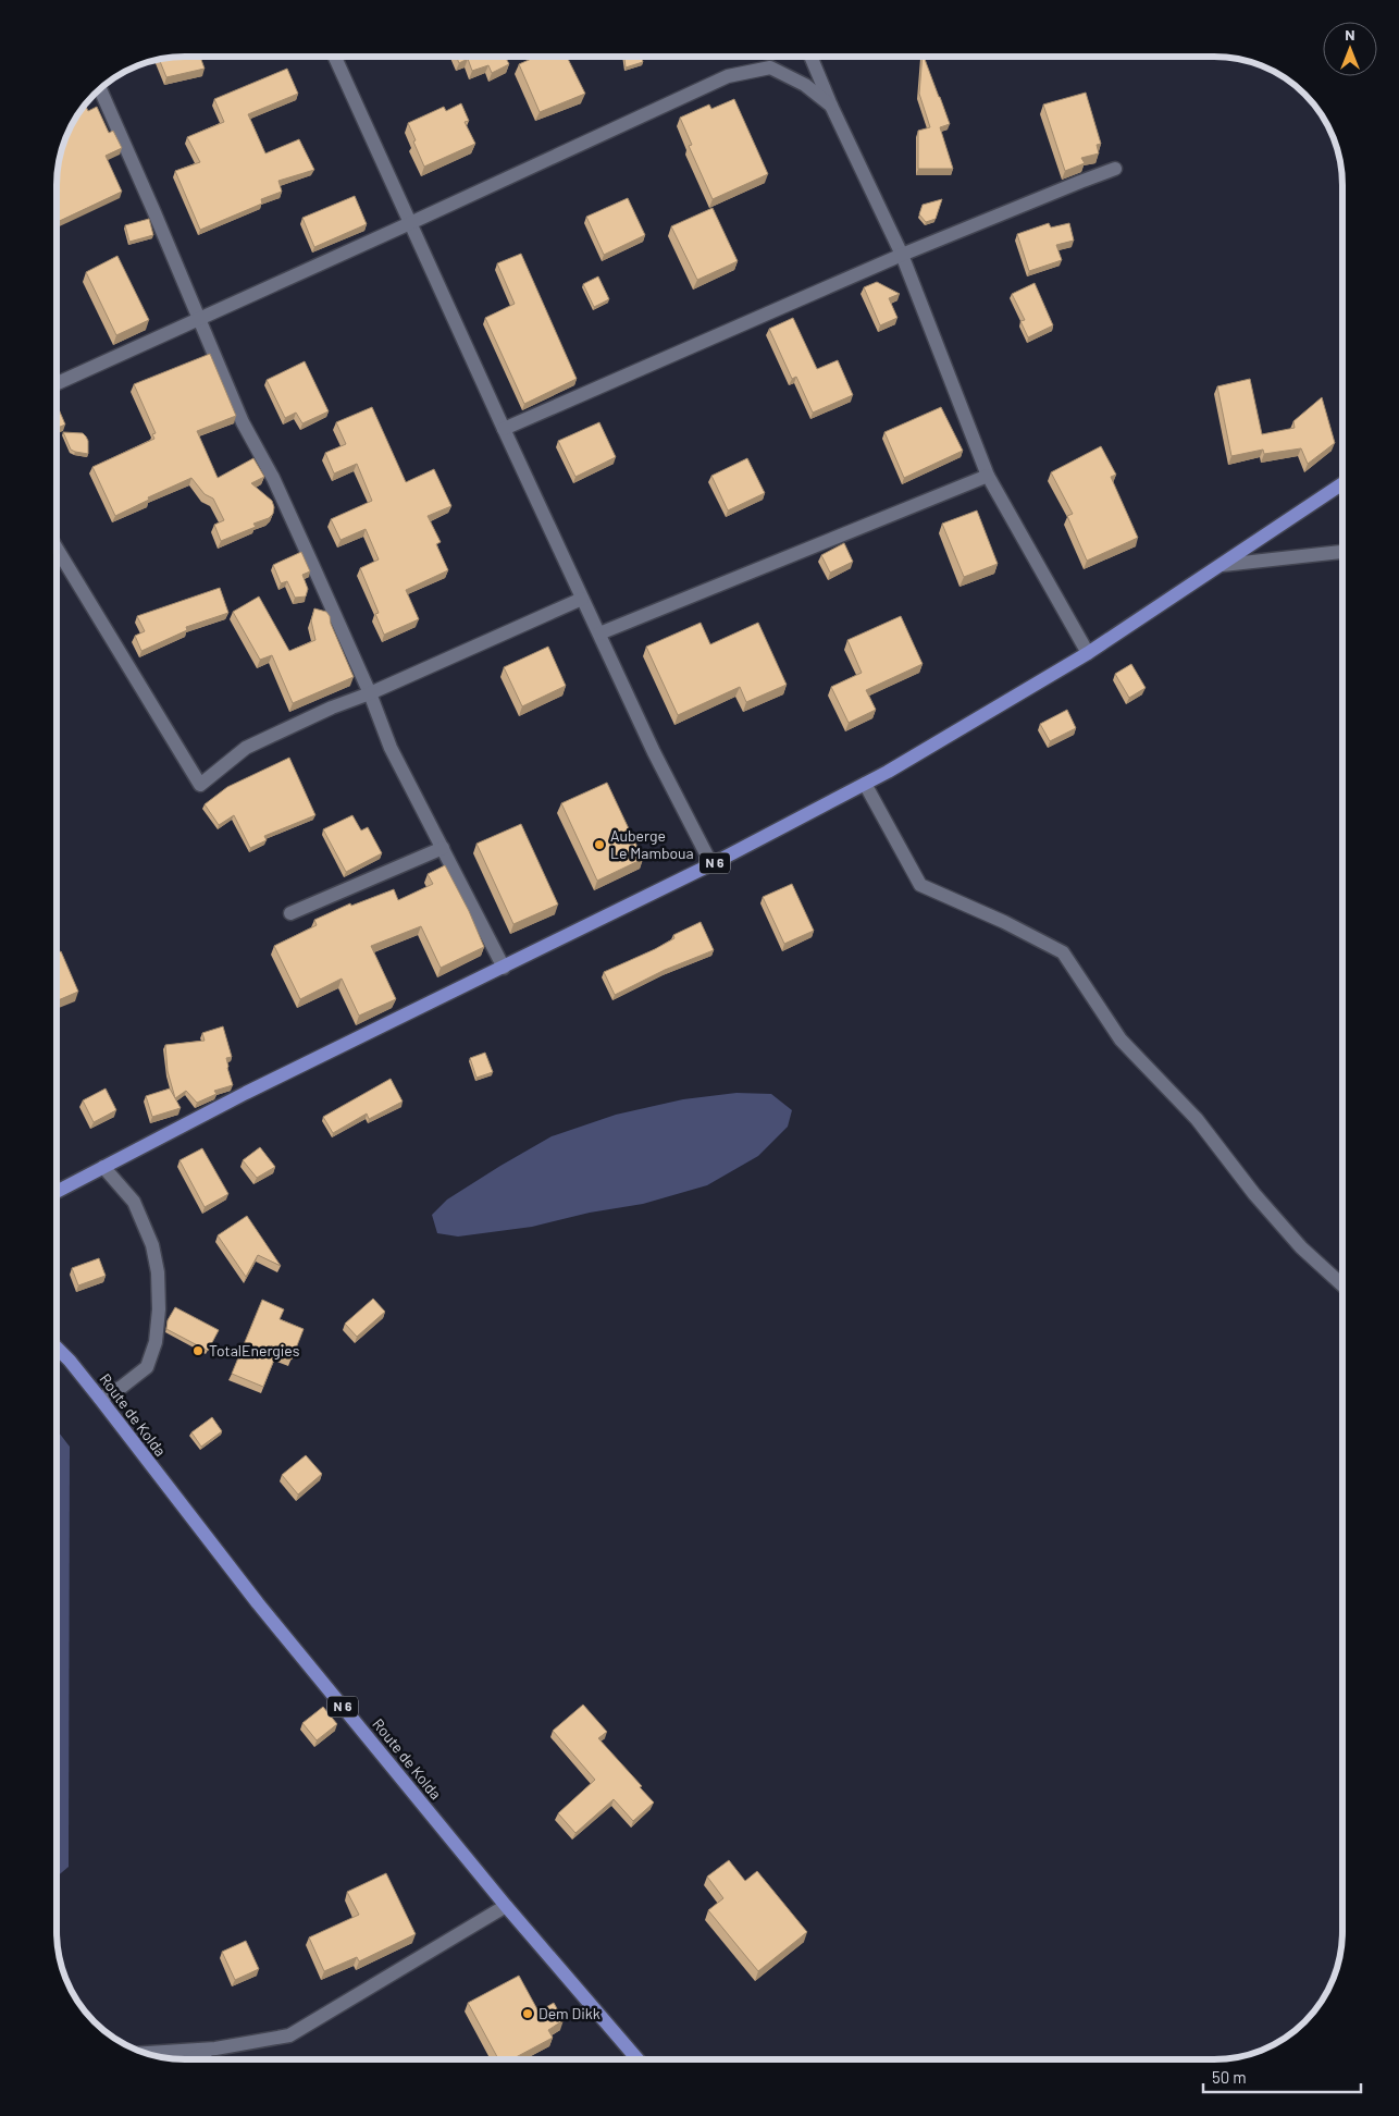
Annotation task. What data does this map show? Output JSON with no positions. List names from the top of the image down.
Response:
{
  "streets": {
    "main road": ["N 6", "Route de Kolda"]
  },
  "places": ["Auberge Le Mamboua", "TotalEnergies", "Dem Dikk"],
  "scale_bar": "50 m",
  "north": "top"
}
